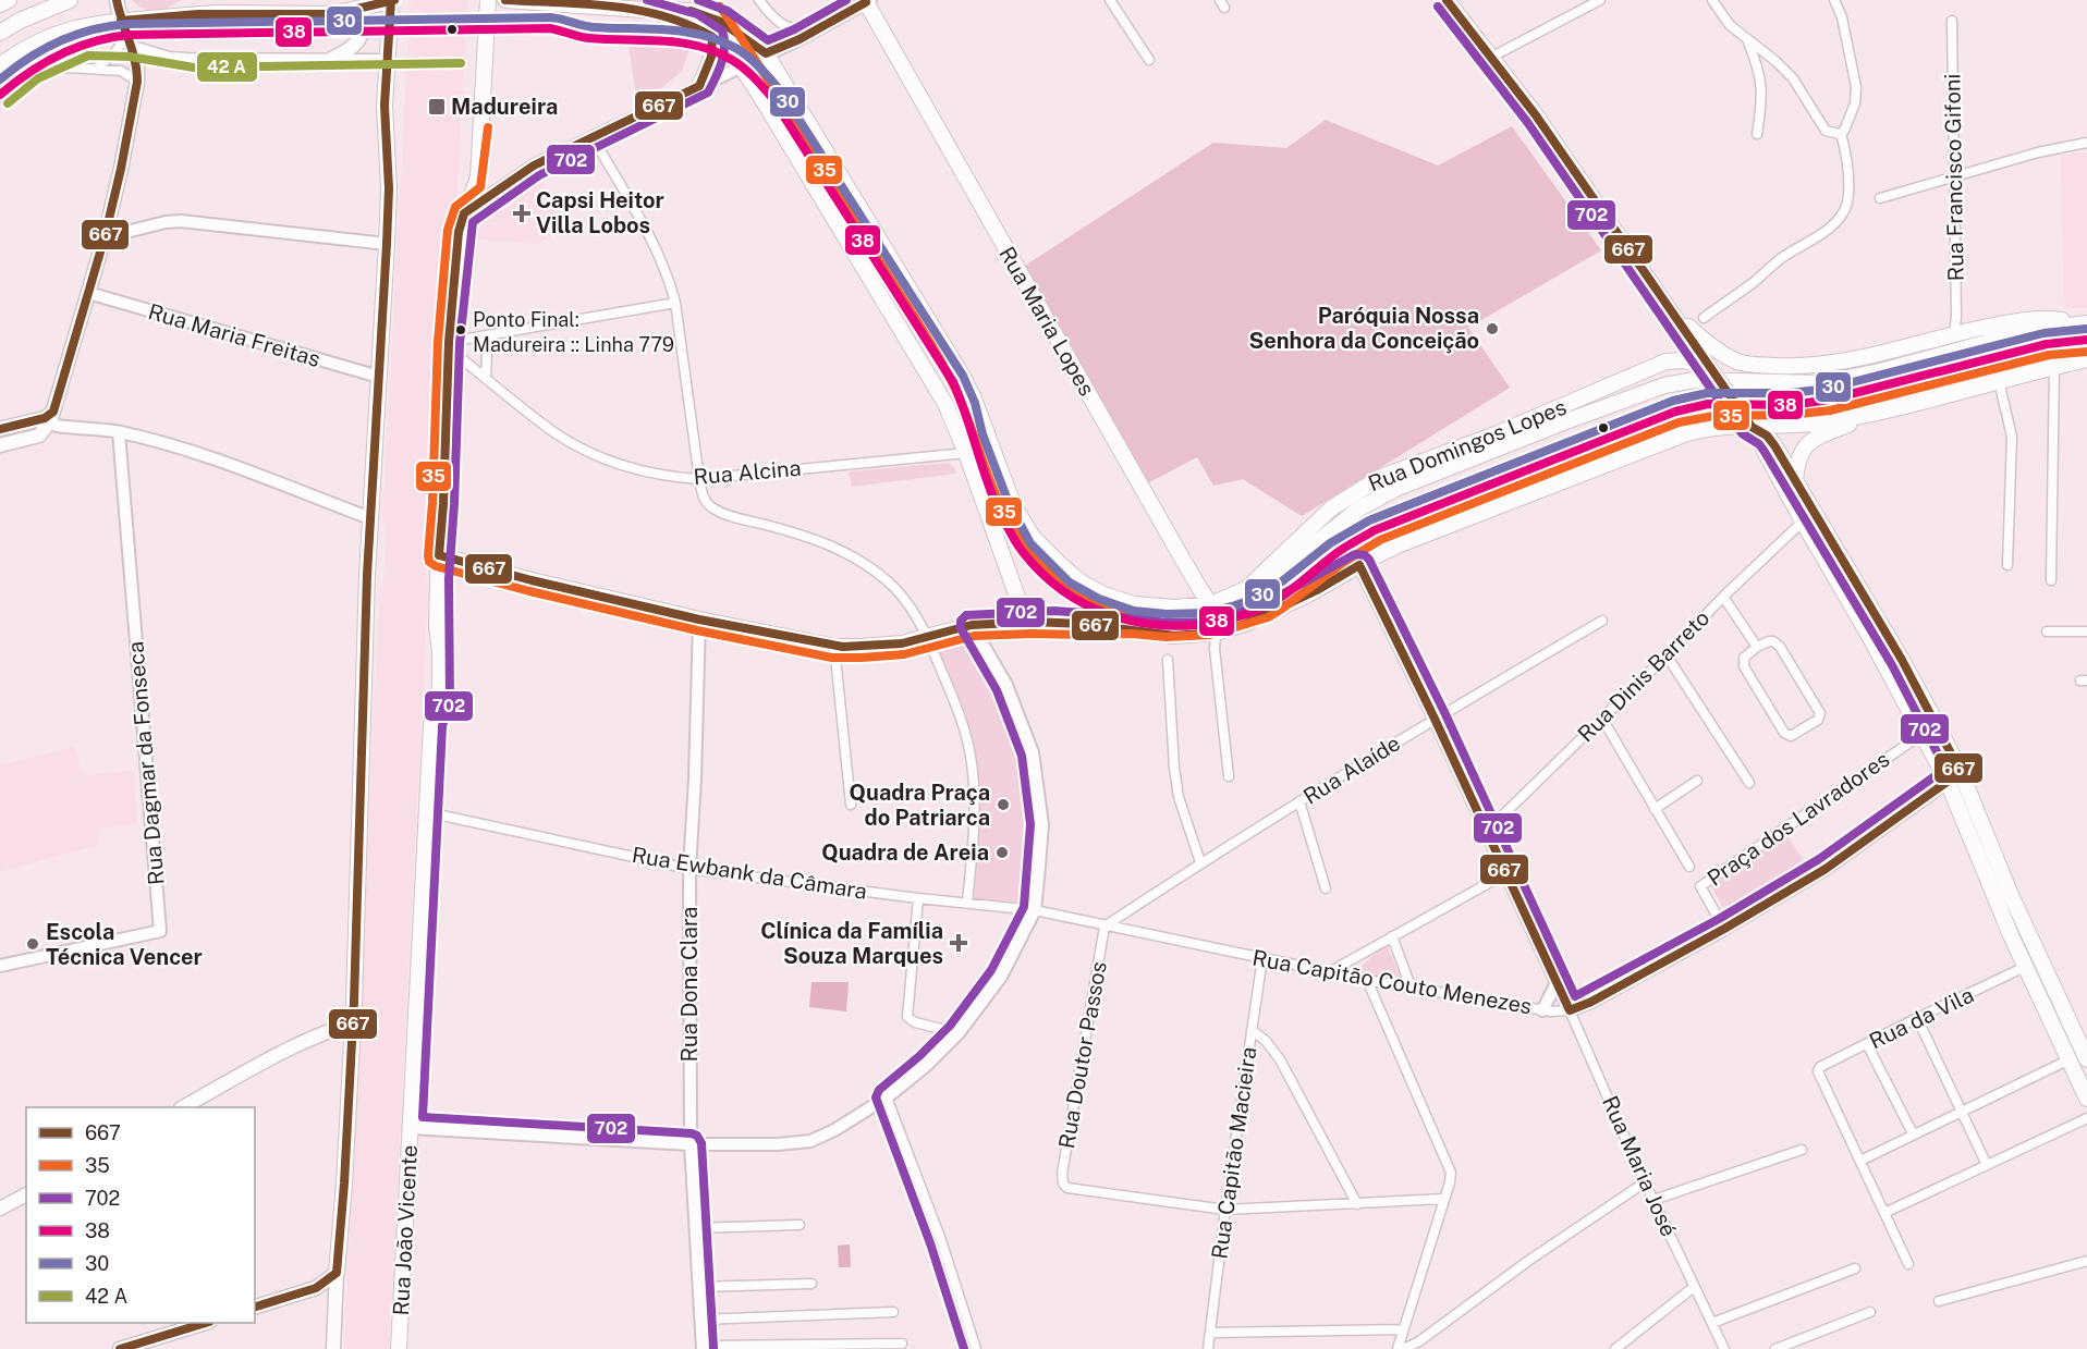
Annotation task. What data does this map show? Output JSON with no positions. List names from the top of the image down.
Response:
{
  "streets": {
    "main road": ["Rua Maria Lopes", "Rua Domingos Lopes", "Rua João Vicente"],
    "street": [
      "Rua Francisco Gifoni",
      "Rua Maria Freitas",
      "Rua Alcina",
      "Rua Dinis Barreto",
      "Rua Dagmar da Fonseca",
      "Rua Alaíde",
      "Praça dos Lavradores",
      "Rua Ewbank da Câmara",
      "Rua Capitão Couto Menezes",
      "Rua Dona Clara",
      "Rua da Vila",
      "Rua Doutor Passos",
      "Rua Capitão Macieira",
      "Rua Maria José"
    ]
  },
  "crossings": [
    ["Rua Maria Lopes", "Rua Domingos Lopes"],
    ["Rua Alcina", "Rua João Vicente"],
    ["Rua Dinis Barreto", "Praça dos Lavradores"],
    ["Rua Dinis Barreto", "Rua Maria José"],
    ["Rua Alaíde", "Rua Capitão Couto Menezes"],
    ["Rua Alaíde", "Rua Doutor Passos"],
    ["Rua Alaíde", "Rua Maria José"],
    ["Praça dos Lavradores", "Rua Capitão Couto Menezes"],
    ["Rua Ewbank da Câmara", "Rua Capitão Couto Menezes"],
    ["Rua Ewbank da Câmara", "Rua Dona Clara"],
    ["Rua Ewbank da Câmara", "Rua João Vicente"],
    ["Rua Capitão Couto Menezes", "Rua Doutor Passos"],
    ["Rua Capitão Couto Menezes", "Rua Capitão Macieira"],
    ["Rua Capitão Couto Menezes", "Rua Maria José"],
    ["Rua Doutor Passos", "Rua Capitão Macieira"]
  ],
  "places": {
    "transit": ["Madureira"],
    "health": ["Capsi Heitor Villa Lobos", "Clínica da Família Souza Marques"],
    "other": [
      "Paróquia Nossa Senhora da Conceição",
      "Ponto Final: Madureira :: Linha 779",
      "Quadra Praça do Patriarca",
      "Quadra de Areia",
      "Escola Técnica Vencer"
    ]
  },
  "lines": [
    "transit line 667",
    "transit line 702",
    "transit line 35",
    "transit line 30",
    "transit line 38"
  ],
  "legend": [
    "667",
    "35",
    "702",
    "38",
    "30",
    "42 A"
  ]
}
